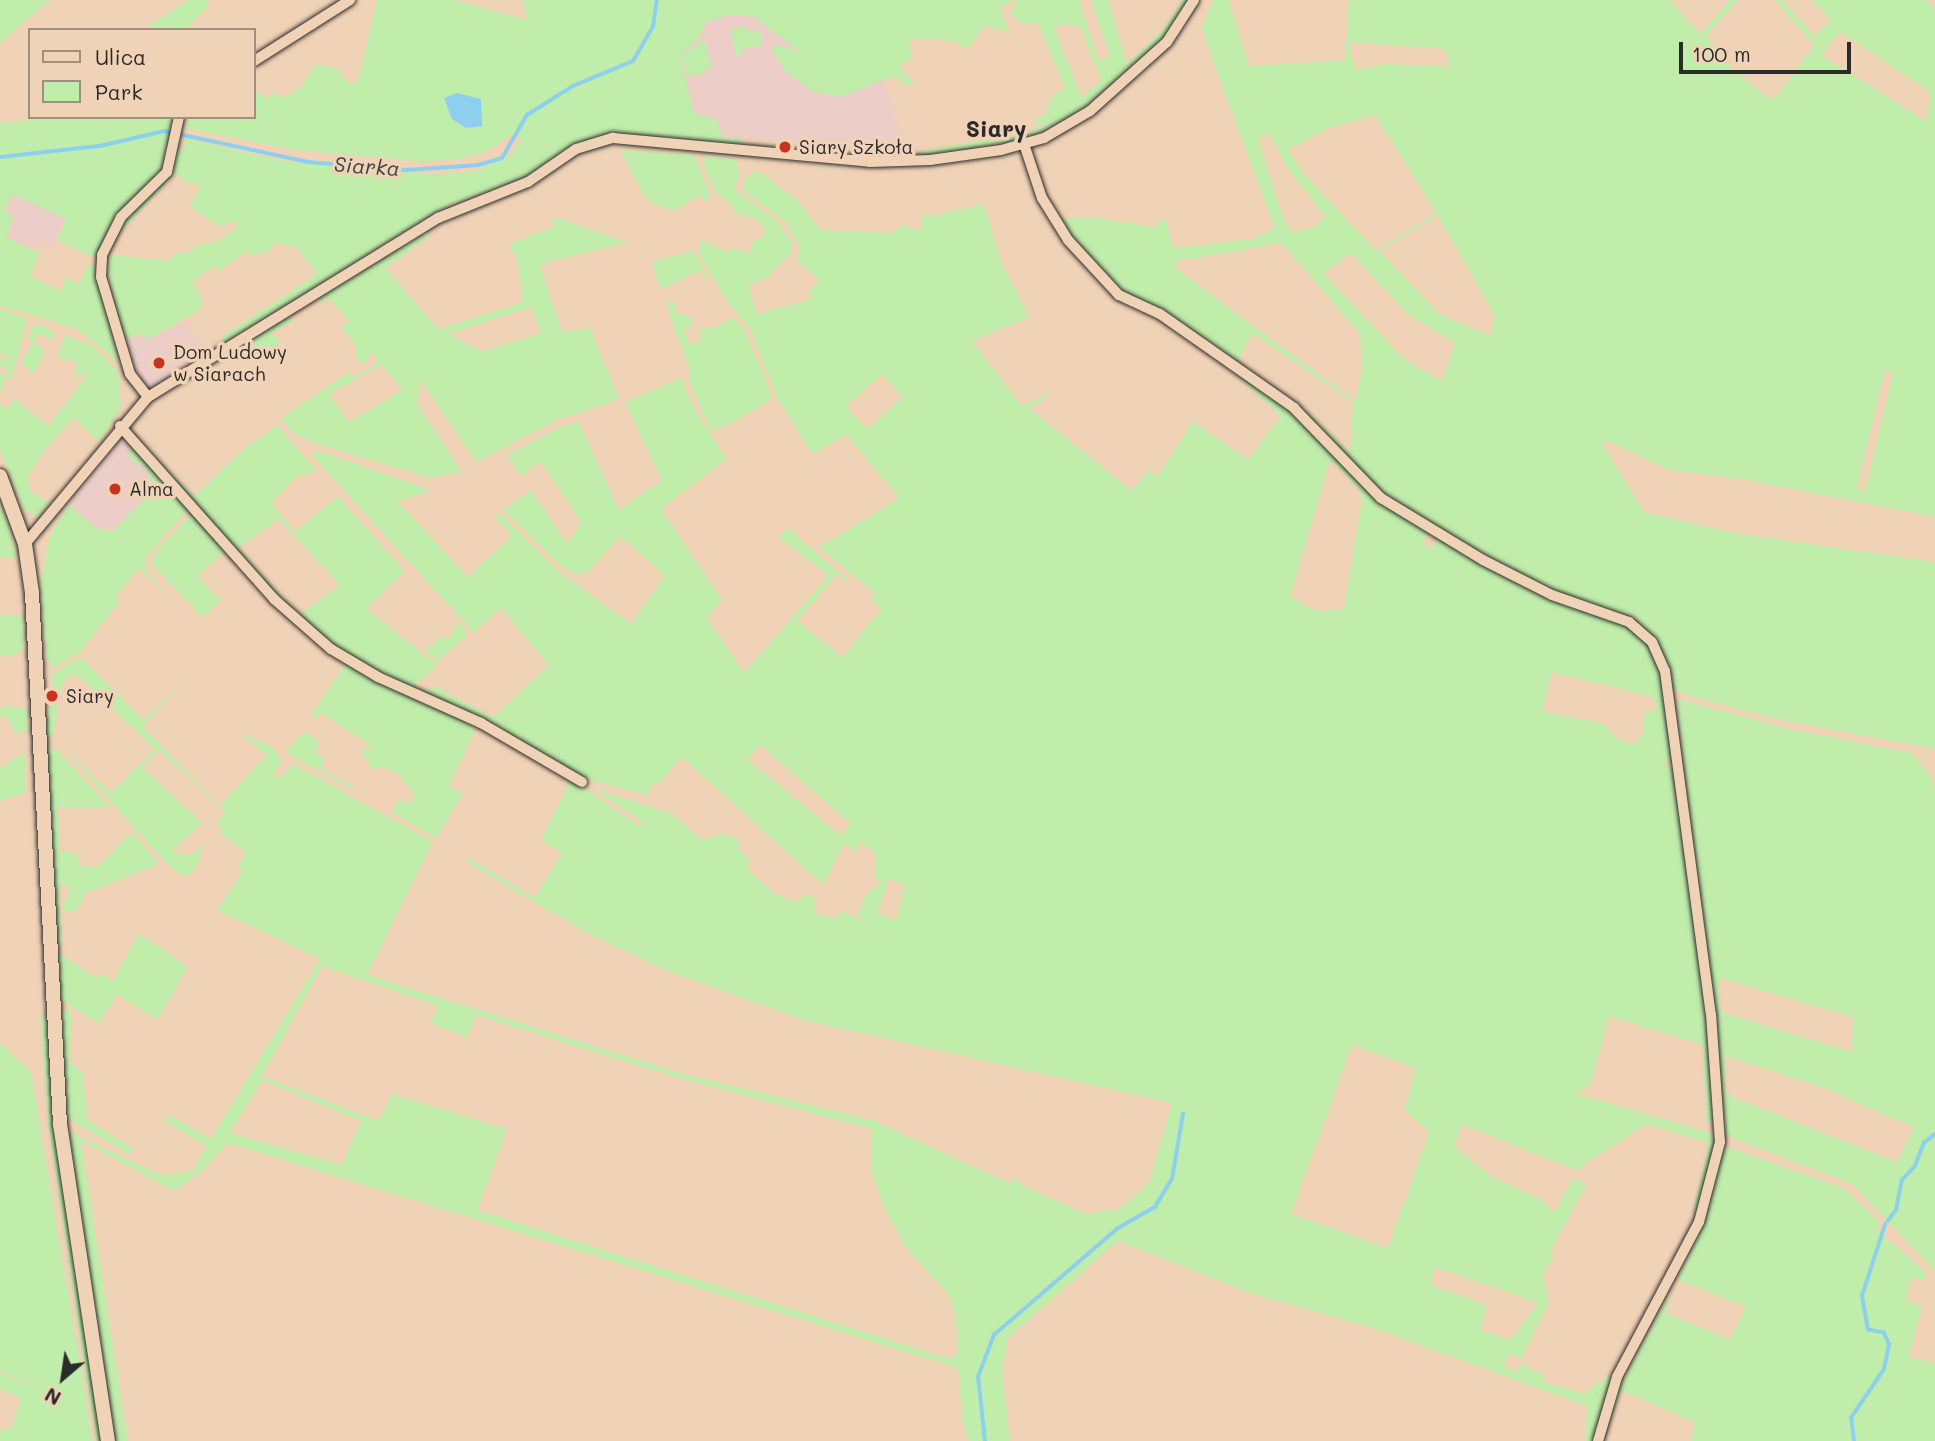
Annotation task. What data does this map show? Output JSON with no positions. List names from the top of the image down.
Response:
{
  "districts": ["Siary"],
  "water": ["Siarka"],
  "places": [
    "Siary Szkoła",
    "Dom Ludowy w Siarach",
    "Alma",
    "Siary"
  ],
  "legend": ["Ulica", "Park"],
  "scale_bar": "100 m",
  "north": "bottom left"
}
